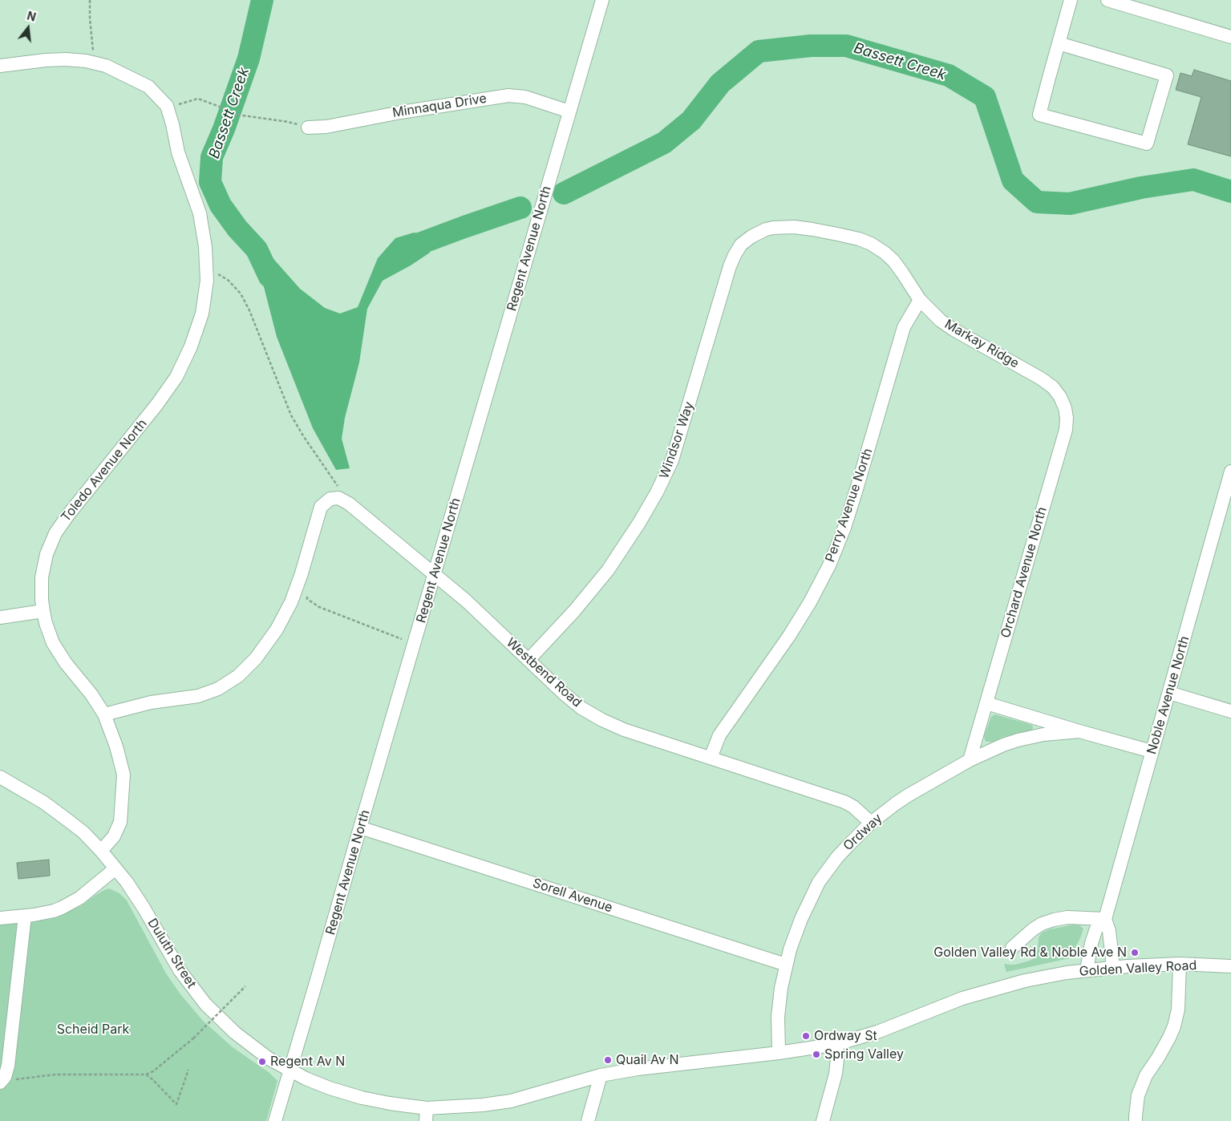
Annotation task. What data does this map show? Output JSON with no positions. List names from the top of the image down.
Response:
{
  "streets": {
    "street": [
      "Minnaqua Drive",
      "Regent Avenue North",
      "Markay Ridge",
      "Windsor Way",
      "Toledo Avenue North",
      "Perry Avenue North",
      "Orchard Avenue North",
      "Westbend Road",
      "Noble Avenue North",
      "Ordway",
      "Sorell Avenue",
      "Duluth Street",
      "Golden Valley Road"
    ]
  },
  "crossings": [
    ["Minnaqua Drive", "Regent Avenue North"],
    ["Regent Avenue North", "Westbend Road"],
    ["Regent Avenue North", "Sorell Avenue"],
    ["Regent Avenue North", "Duluth Street"],
    ["Markay Ridge", "Windsor Way"],
    ["Markay Ridge", "Perry Avenue North"],
    ["Markay Ridge", "Orchard Avenue North"],
    ["Windsor Way", "Westbend Road"],
    ["Toledo Avenue North", "Duluth Street"],
    ["Perry Avenue North", "Westbend Road"],
    ["Orchard Avenue North", "Ordway"],
    ["Westbend Road", "Ordway"],
    ["Noble Avenue North", "Ordway"],
    ["Noble Avenue North", "Golden Valley Road"],
    ["Ordway", "Sorell Avenue"],
    ["Ordway", "Golden Valley Road"],
    ["Duluth Street", "Golden Valley Road"]
  ],
  "water": ["Bassett Creek"],
  "parks": ["Scheid Park"],
  "places": [
    "Golden Valley Rd & Noble Ave N",
    "Ordway St",
    "Spring Valley",
    "Quail Av N",
    "Regent Av N"
  ],
  "north": "top"
}
